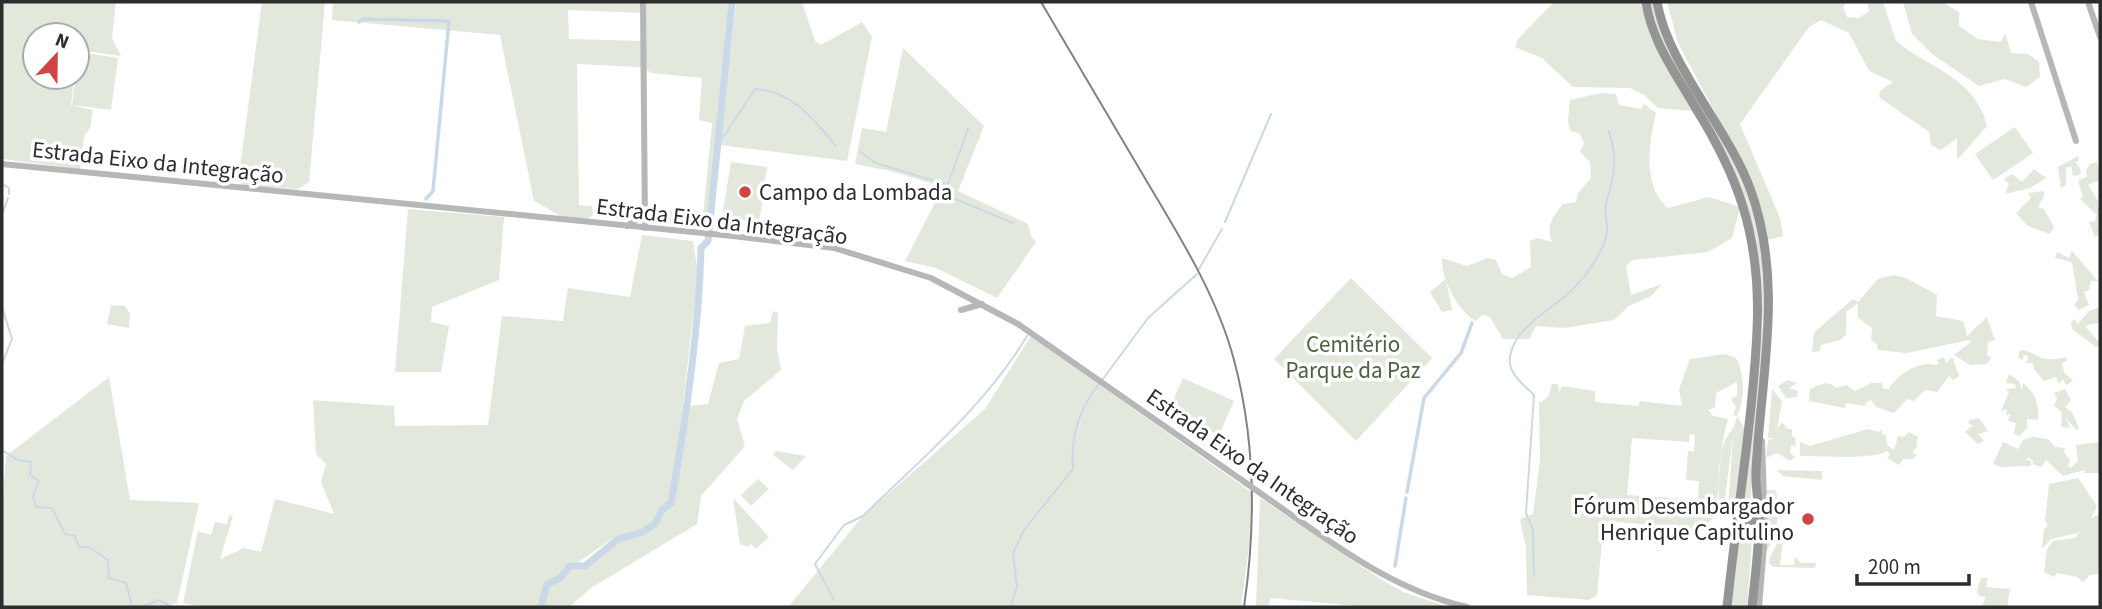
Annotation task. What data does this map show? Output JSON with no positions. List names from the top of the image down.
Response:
{
  "streets": {
    "main road": ["Estrada Eixo da Integração"]
  },
  "parks": ["Cemitério Parque da Paz"],
  "places": ["Campo da Lombada", "Fórum Desembargador Henrique Capitulino"],
  "scale_bar": "200 m",
  "north": "top"
}
